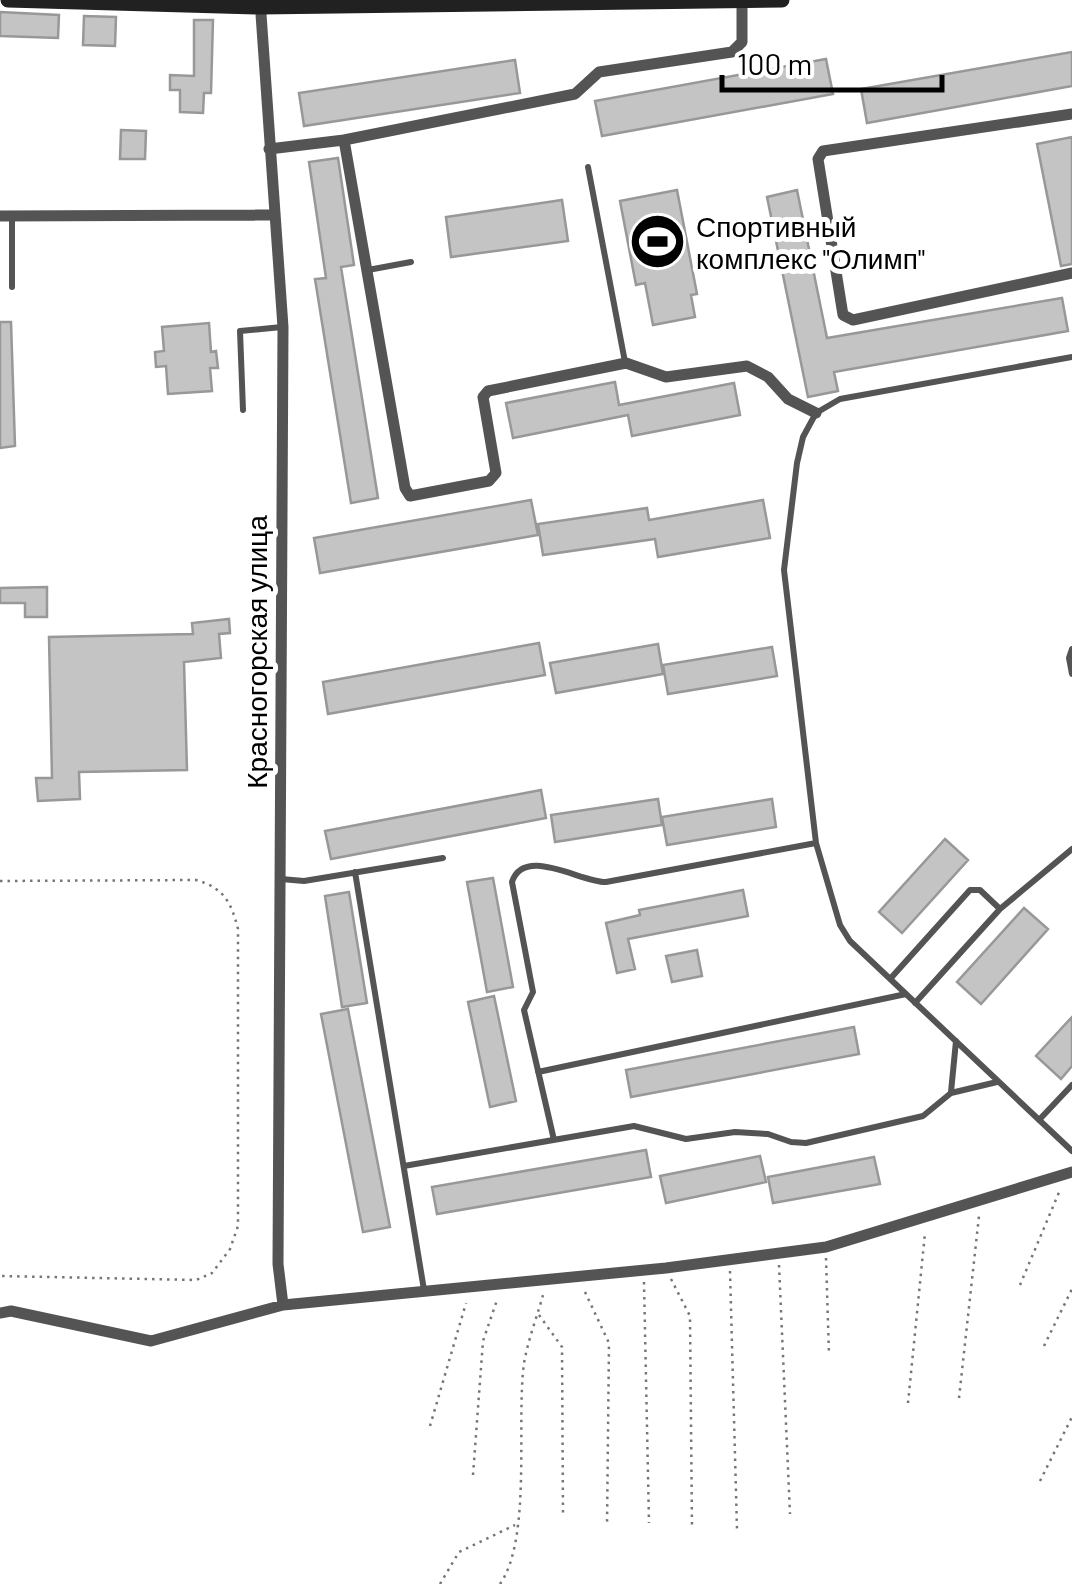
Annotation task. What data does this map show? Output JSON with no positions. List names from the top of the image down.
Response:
{
  "streets": {
    "street": ["Красногорская улица"]
  },
  "places": {
    "sports": ["Спортивный комплекс \"Олимп\""]
  },
  "scale_bar": "100 m"
}
